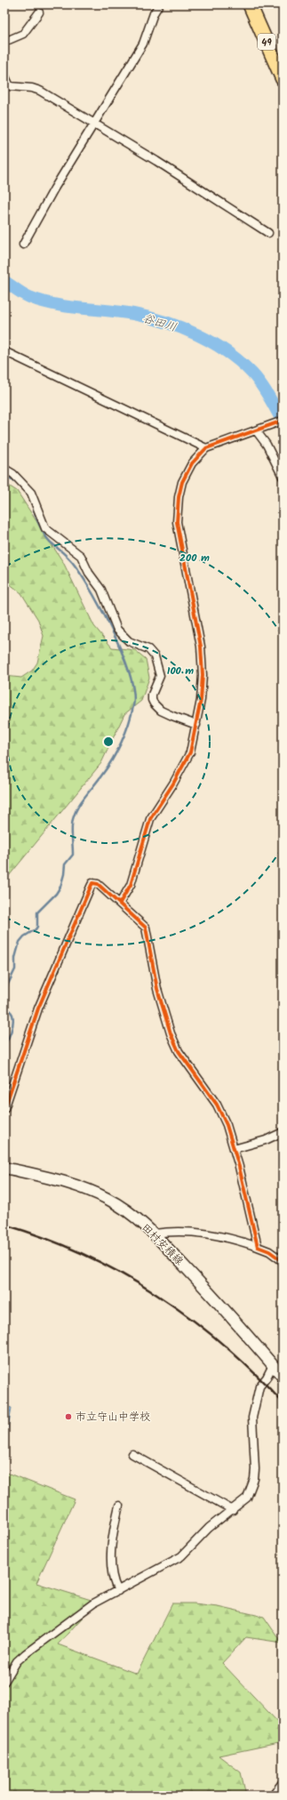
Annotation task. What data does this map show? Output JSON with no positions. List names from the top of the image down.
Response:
{
  "streets": {
    "highway": ["49"],
    "main road": ["田村安積線"]
  },
  "water": ["谷田川"],
  "places": ["市立守山中学校"],
  "rings": ["200 m", "100 m"]
}
